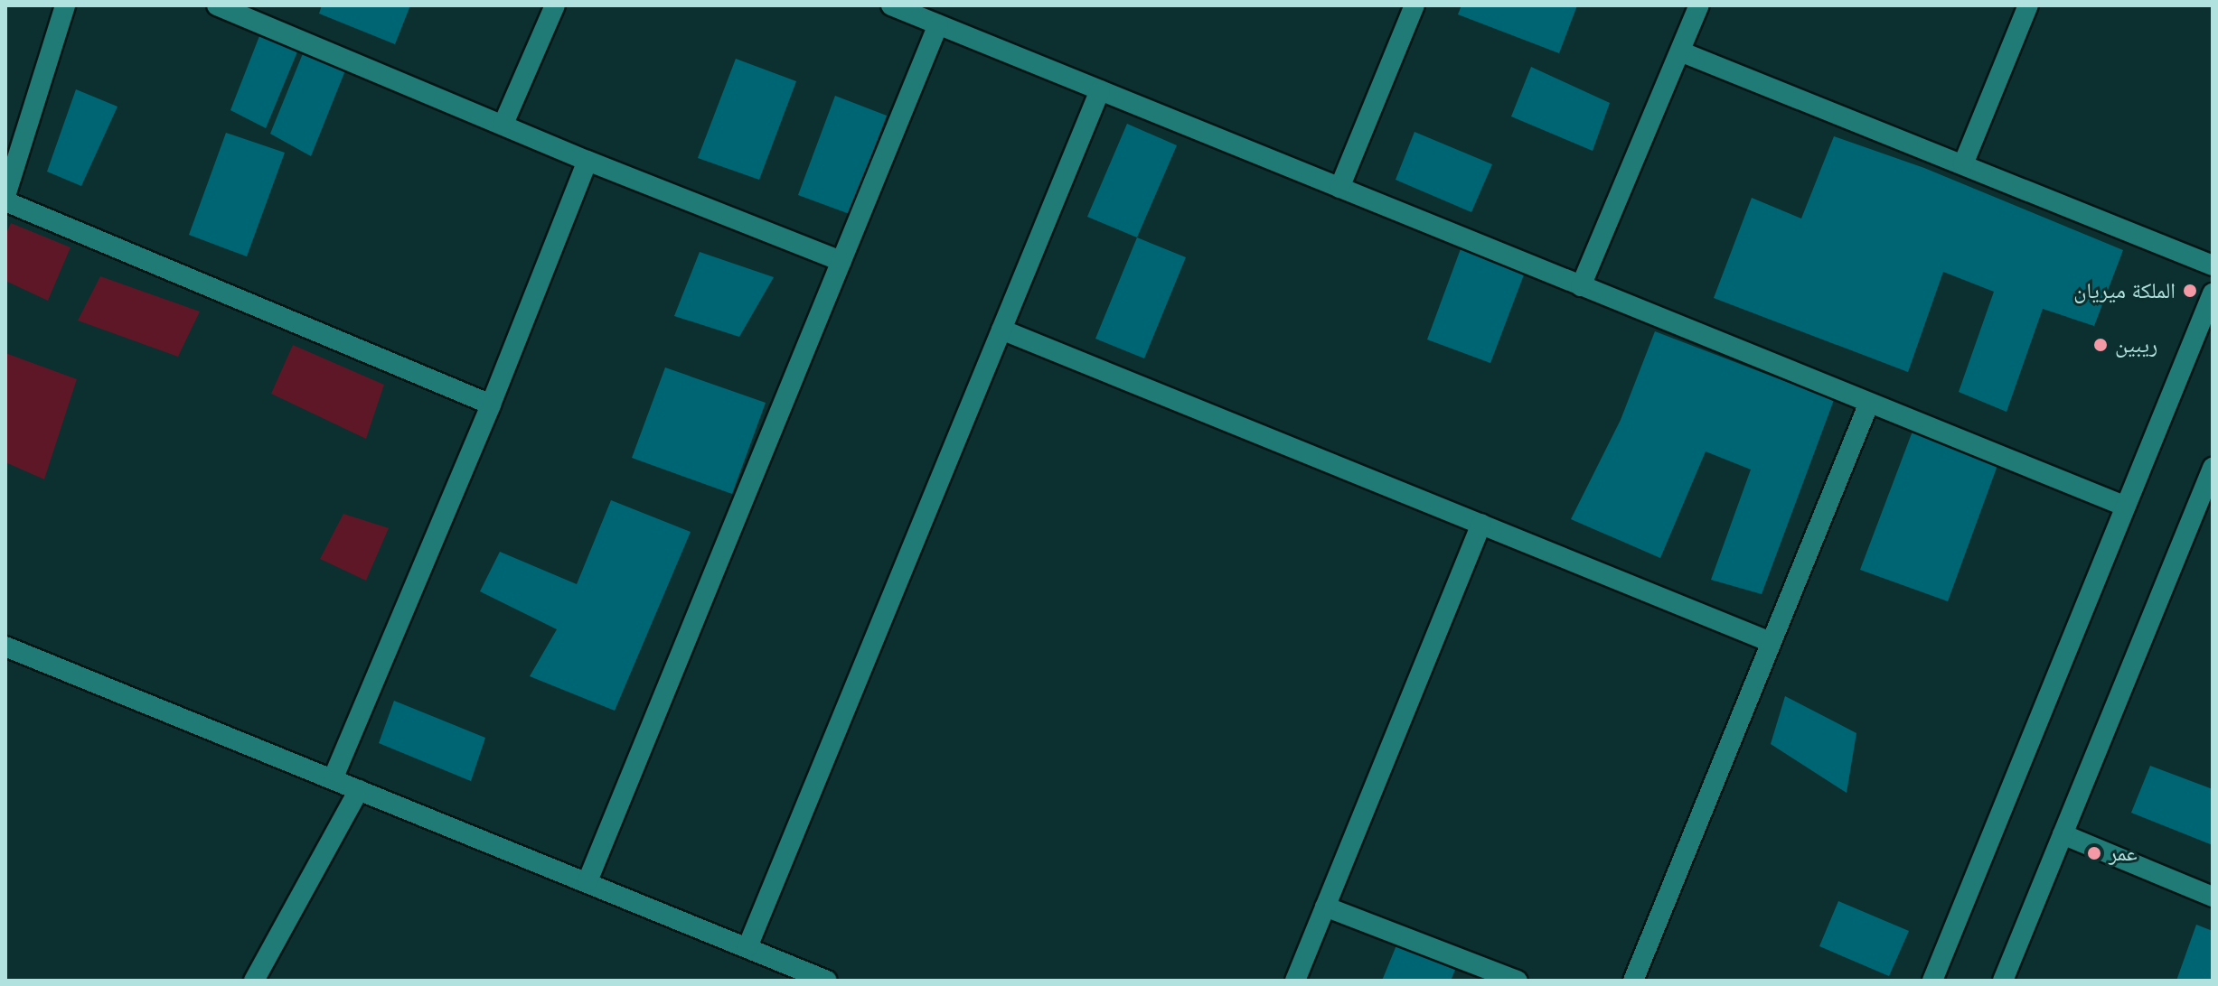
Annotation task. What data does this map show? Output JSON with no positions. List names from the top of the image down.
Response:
{
  "places": ["الملكة ميريان", "ريبين", "عمر"]
}
